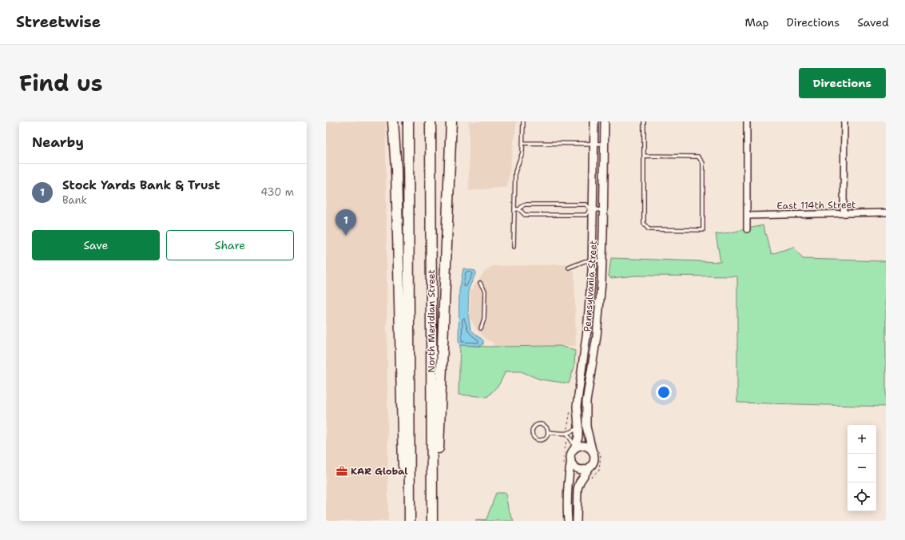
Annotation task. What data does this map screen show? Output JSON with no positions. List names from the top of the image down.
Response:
{
  "streets": {
    "highway": ["North Meridian Street"],
    "main road": ["Pennsylvania Street"],
    "street": ["East 114th Street"]
  },
  "places": {
    "office": ["KAR Global"]
  },
  "page": {
    "header": "Streetwise",
    "nav": ["Map", "Directions", "Saved"],
    "title": "Find us",
    "buttons": [
      "Directions",
      ["Save", "Share"]
    ],
    "heading": "Nearby",
    "list": [
      {
        "mark": "1",
        "name": "Stock Yards Bank & Trust",
        "note": "Bank",
        "value": "430 m"
      }
    ],
    "pins": "1",
    "map_buttons": ["+", "−"]
  }
}
